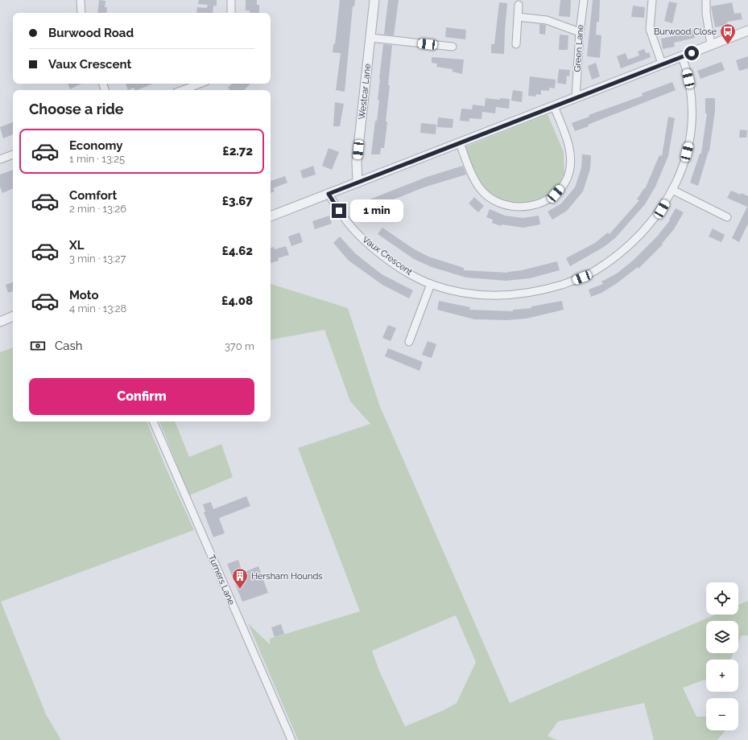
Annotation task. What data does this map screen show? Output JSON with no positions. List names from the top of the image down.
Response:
{
  "streets": {
    "street": [
      "Green Lane",
      "Westcar Lane",
      "Vaux Crescent",
      "Turners Lane"
    ]
  },
  "places": {
    "bus stop": ["Burwood Close"],
    "building": ["Hersham Hounds"]
  },
  "page": {
    "banner": ["Burwood Road", "Vaux Crescent"],
    "heading": "Choose a ride",
    "list": [
      {
        "name": "Economy",
        "note": "1 min · 13:25",
        "value": "£2.72"
      },
      {
        "name": "Comfort",
        "note": "2 min · 13:26",
        "value": "£3.67"
      },
      {
        "name": "XL",
        "note": "3 min · 13:27",
        "value": "£4.62"
      },
      {
        "name": "Moto",
        "note": "4 min · 13:28",
        "value": "£4.08"
      }
    ],
    "bubble": "1 min",
    "pay": ["Cash", "370 m"],
    "buttons": "Confirm",
    "map_buttons": ["+", "−"]
  }
}
